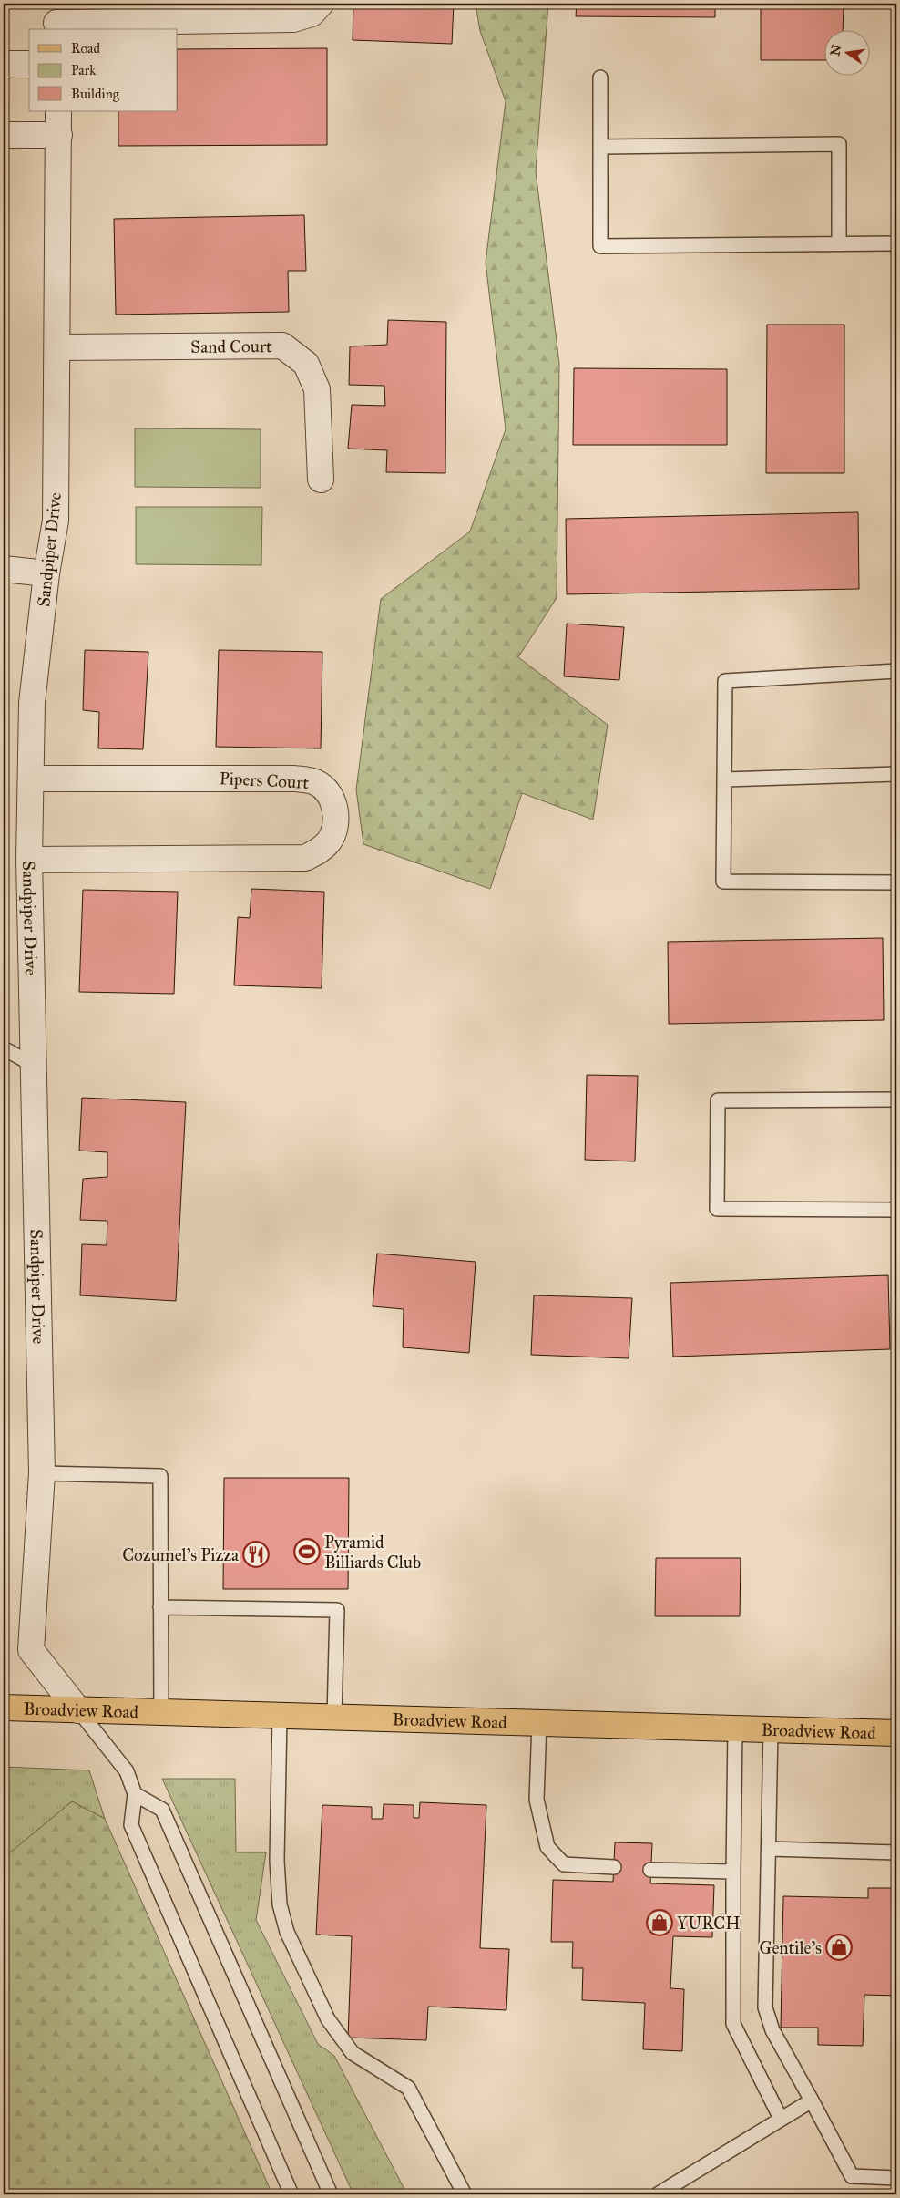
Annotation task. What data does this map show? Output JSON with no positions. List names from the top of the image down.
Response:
{
  "streets": {
    "main road": ["Broadview Road"],
    "street": ["Sand Court", "Sandpiper Drive", "Pipers Court"]
  },
  "crossings": [
    ["Sand Court", "Sandpiper Drive"],
    ["Sandpiper Drive", "Pipers Court"],
    ["Sandpiper Drive", "Broadview Road"]
  ],
  "places": {
    "sports": ["Pyramid Billiards Club"],
    "restaurant": ["Cozumel's Pizza"],
    "shop": ["YURCH", "Gentile's"]
  },
  "legend": ["Road", "Park", "Building"],
  "north": "left"
}
